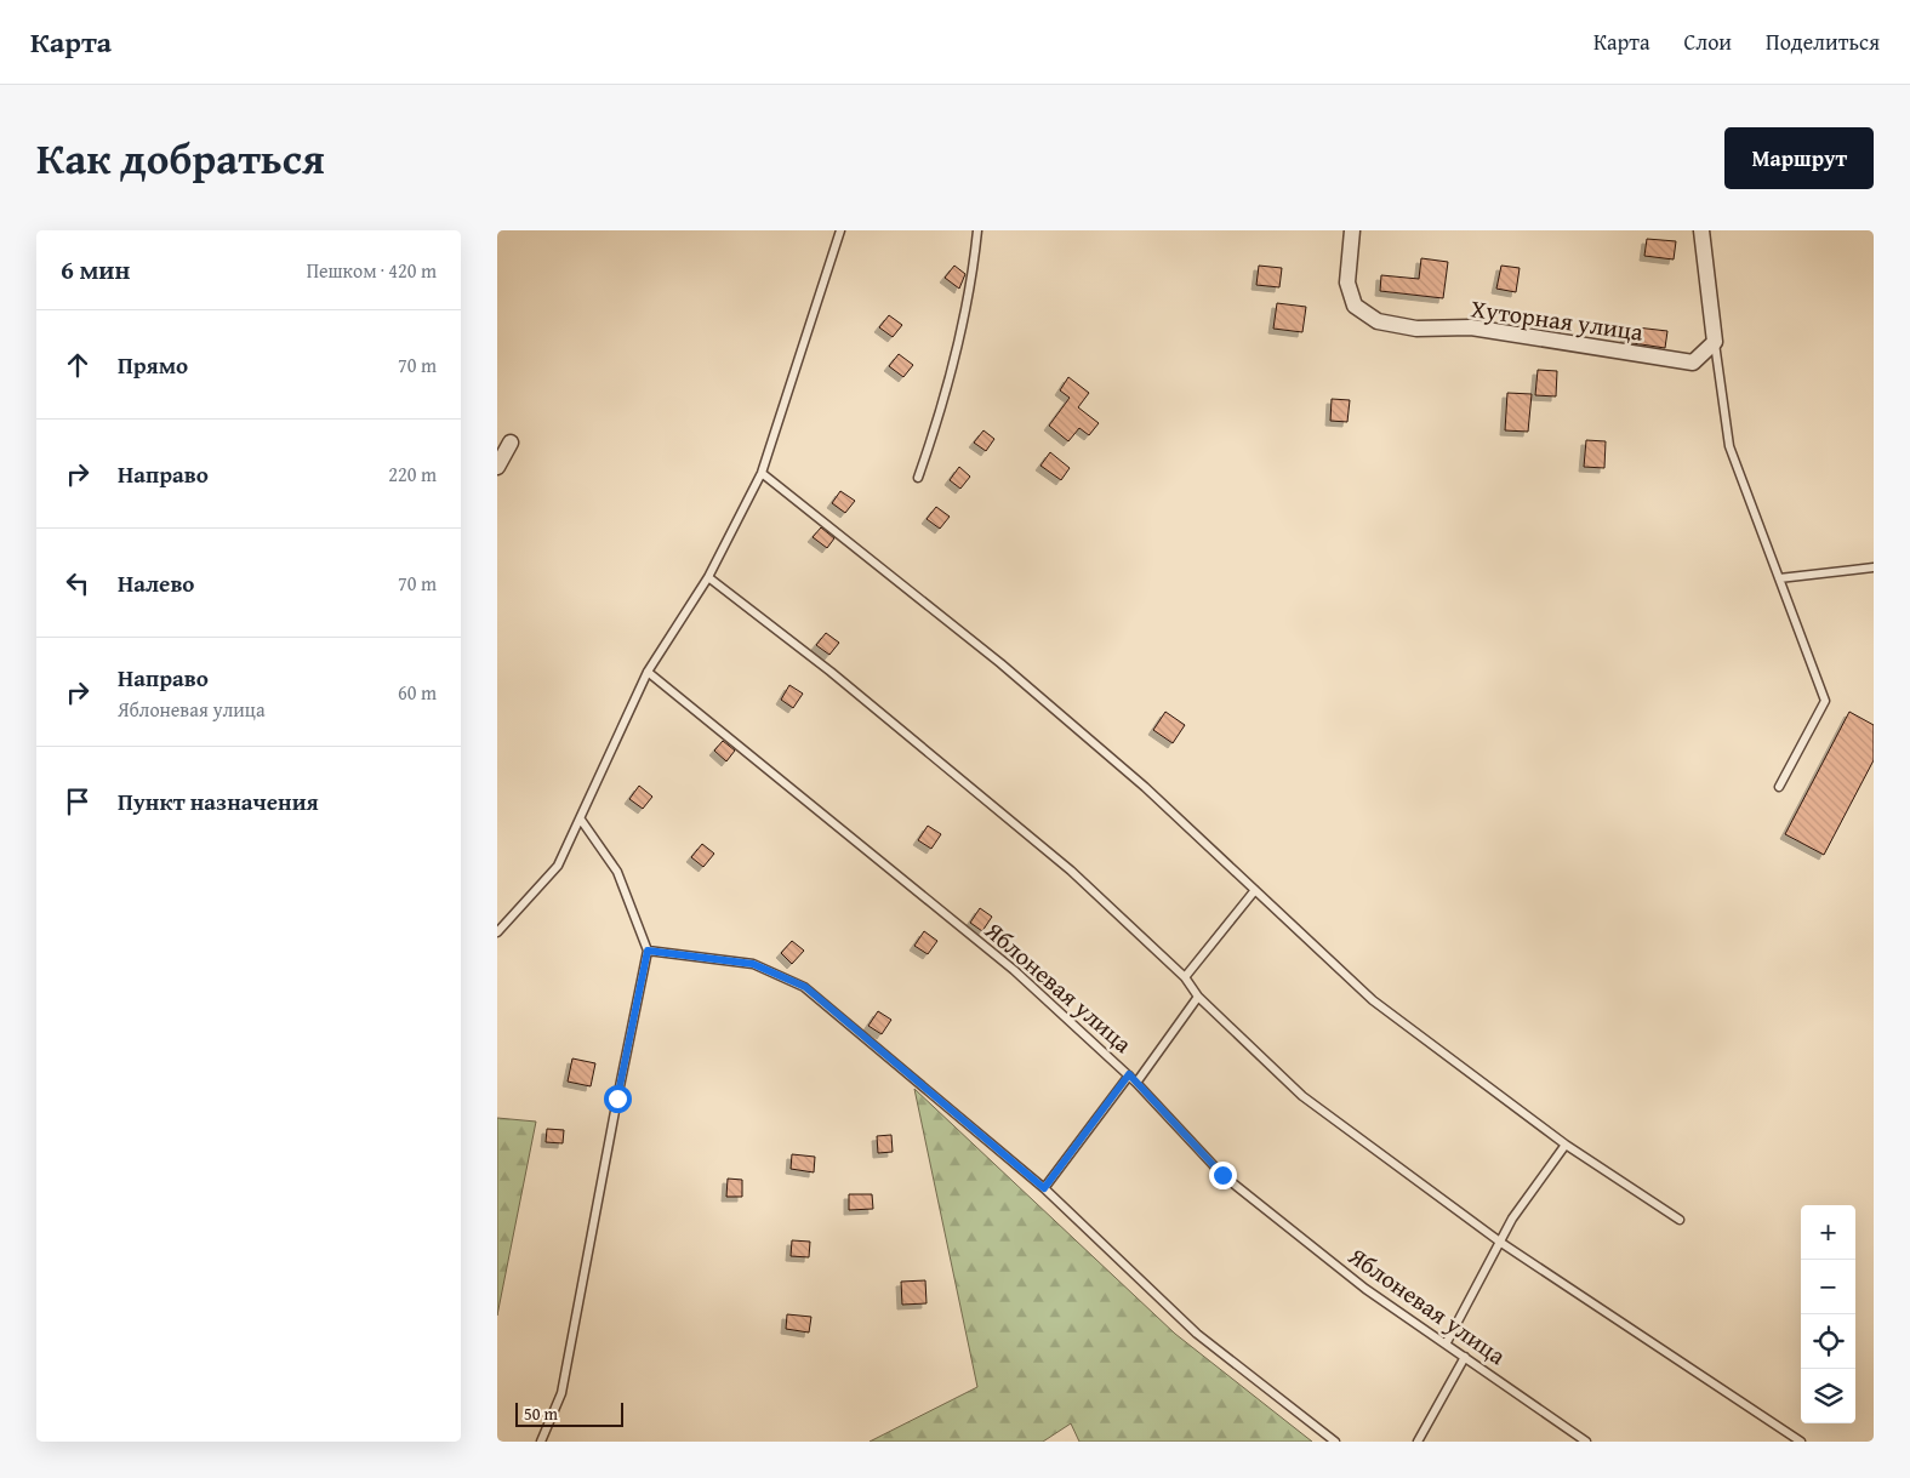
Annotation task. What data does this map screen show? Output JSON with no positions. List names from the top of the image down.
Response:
{
  "streets": {
    "street": ["Хуторная улица"],
    "lane": ["Яблоневая улица"]
  },
  "scale_bar": "50 m",
  "page": {
    "header": "Карта",
    "nav": ["Карта", "Слои", "Поделиться"],
    "title": "Как добраться",
    "buttons": "Маршрут",
    "heading": ["6 мин", "Пешком · 420 m"],
    "list": [
      ["Прямо", "70 m"],
      ["Направо", "220 m"],
      ["Налево", "70 m"],
      ["Направо", "Яблоневая улица", "60 m"],
      "Пункт назначения"
    ],
    "map_buttons": ["+", "−"],
    "scale": "50 m"
  }
}
